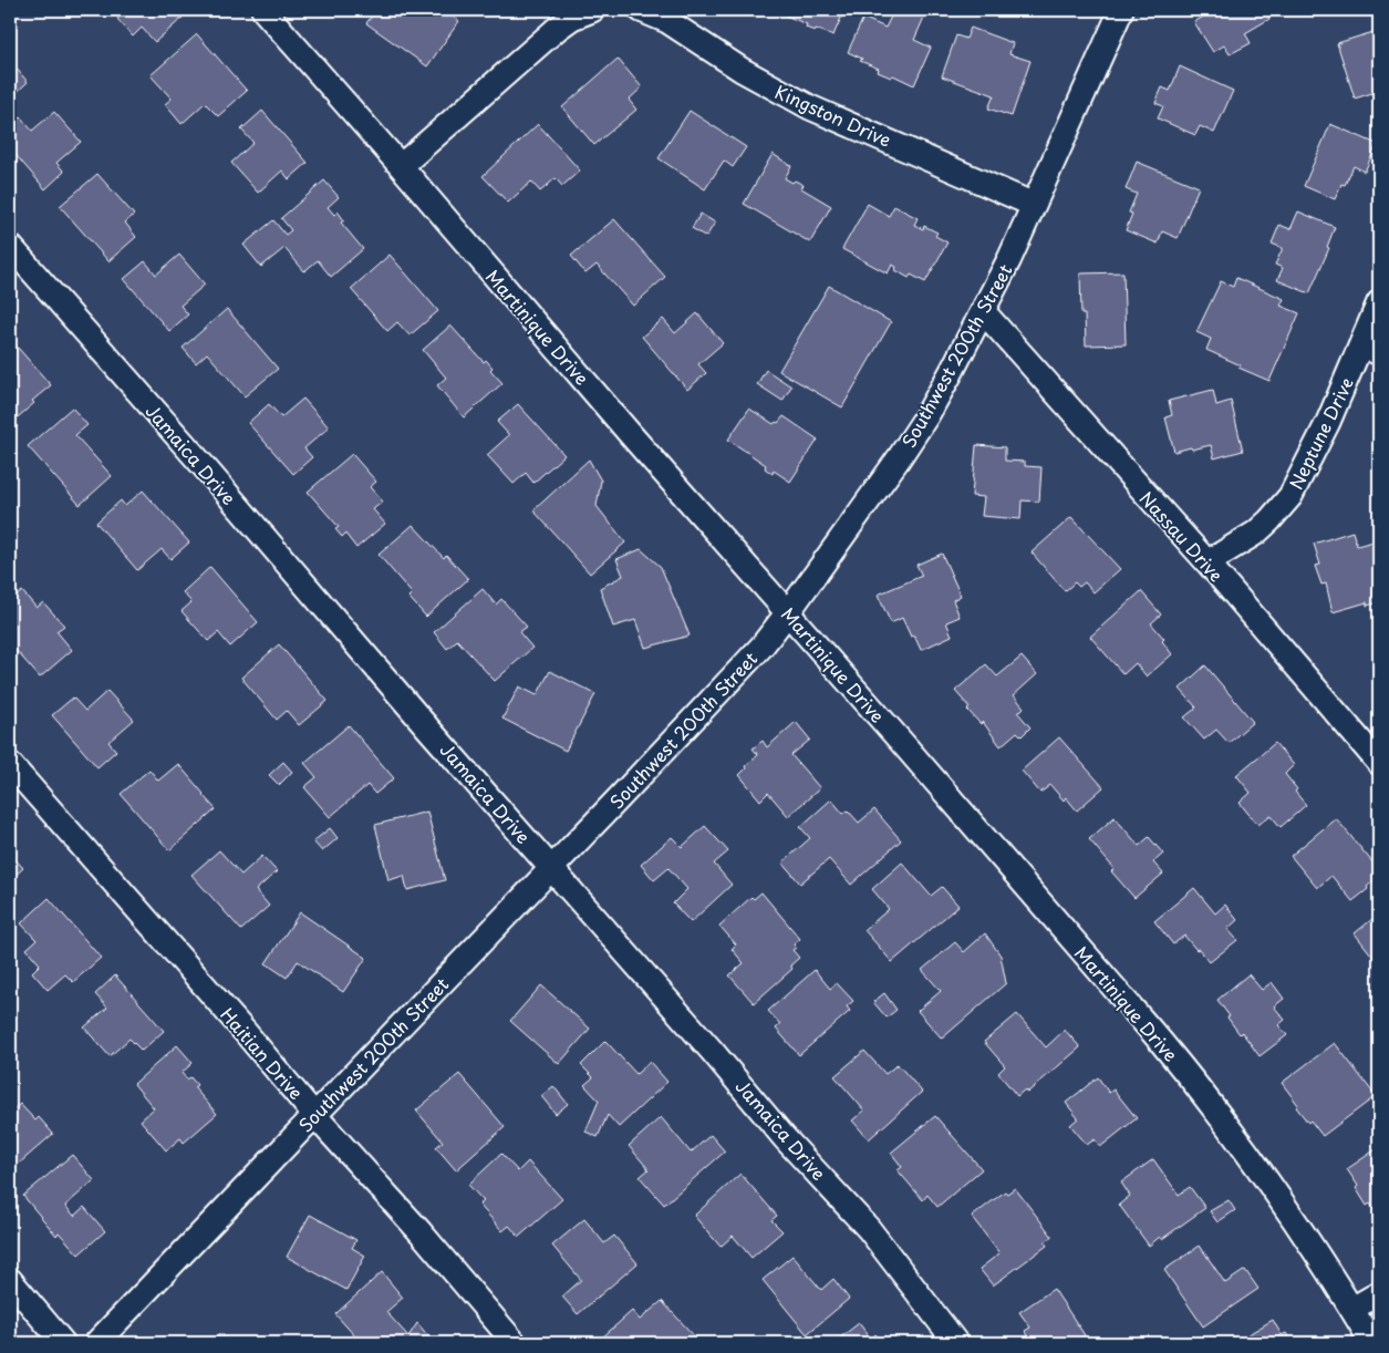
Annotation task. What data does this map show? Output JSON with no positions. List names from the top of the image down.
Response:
{
  "streets": {
    "street": [
      "Kingston Drive",
      "Martinique Drive",
      "Southwest 200th Street",
      "Neptune Drive",
      "Jamaica Drive",
      "Nassau Drive",
      "Haitian Drive"
    ]
  },
  "crossings": [
    ["Kingston Drive", "Southwest 200th Street"],
    ["Martinique Drive", "Southwest 200th Street"],
    ["Southwest 200th Street", "Jamaica Drive"],
    ["Southwest 200th Street", "Nassau Drive"],
    ["Southwest 200th Street", "Haitian Drive"],
    ["Neptune Drive", "Nassau Drive"]
  ]
}
